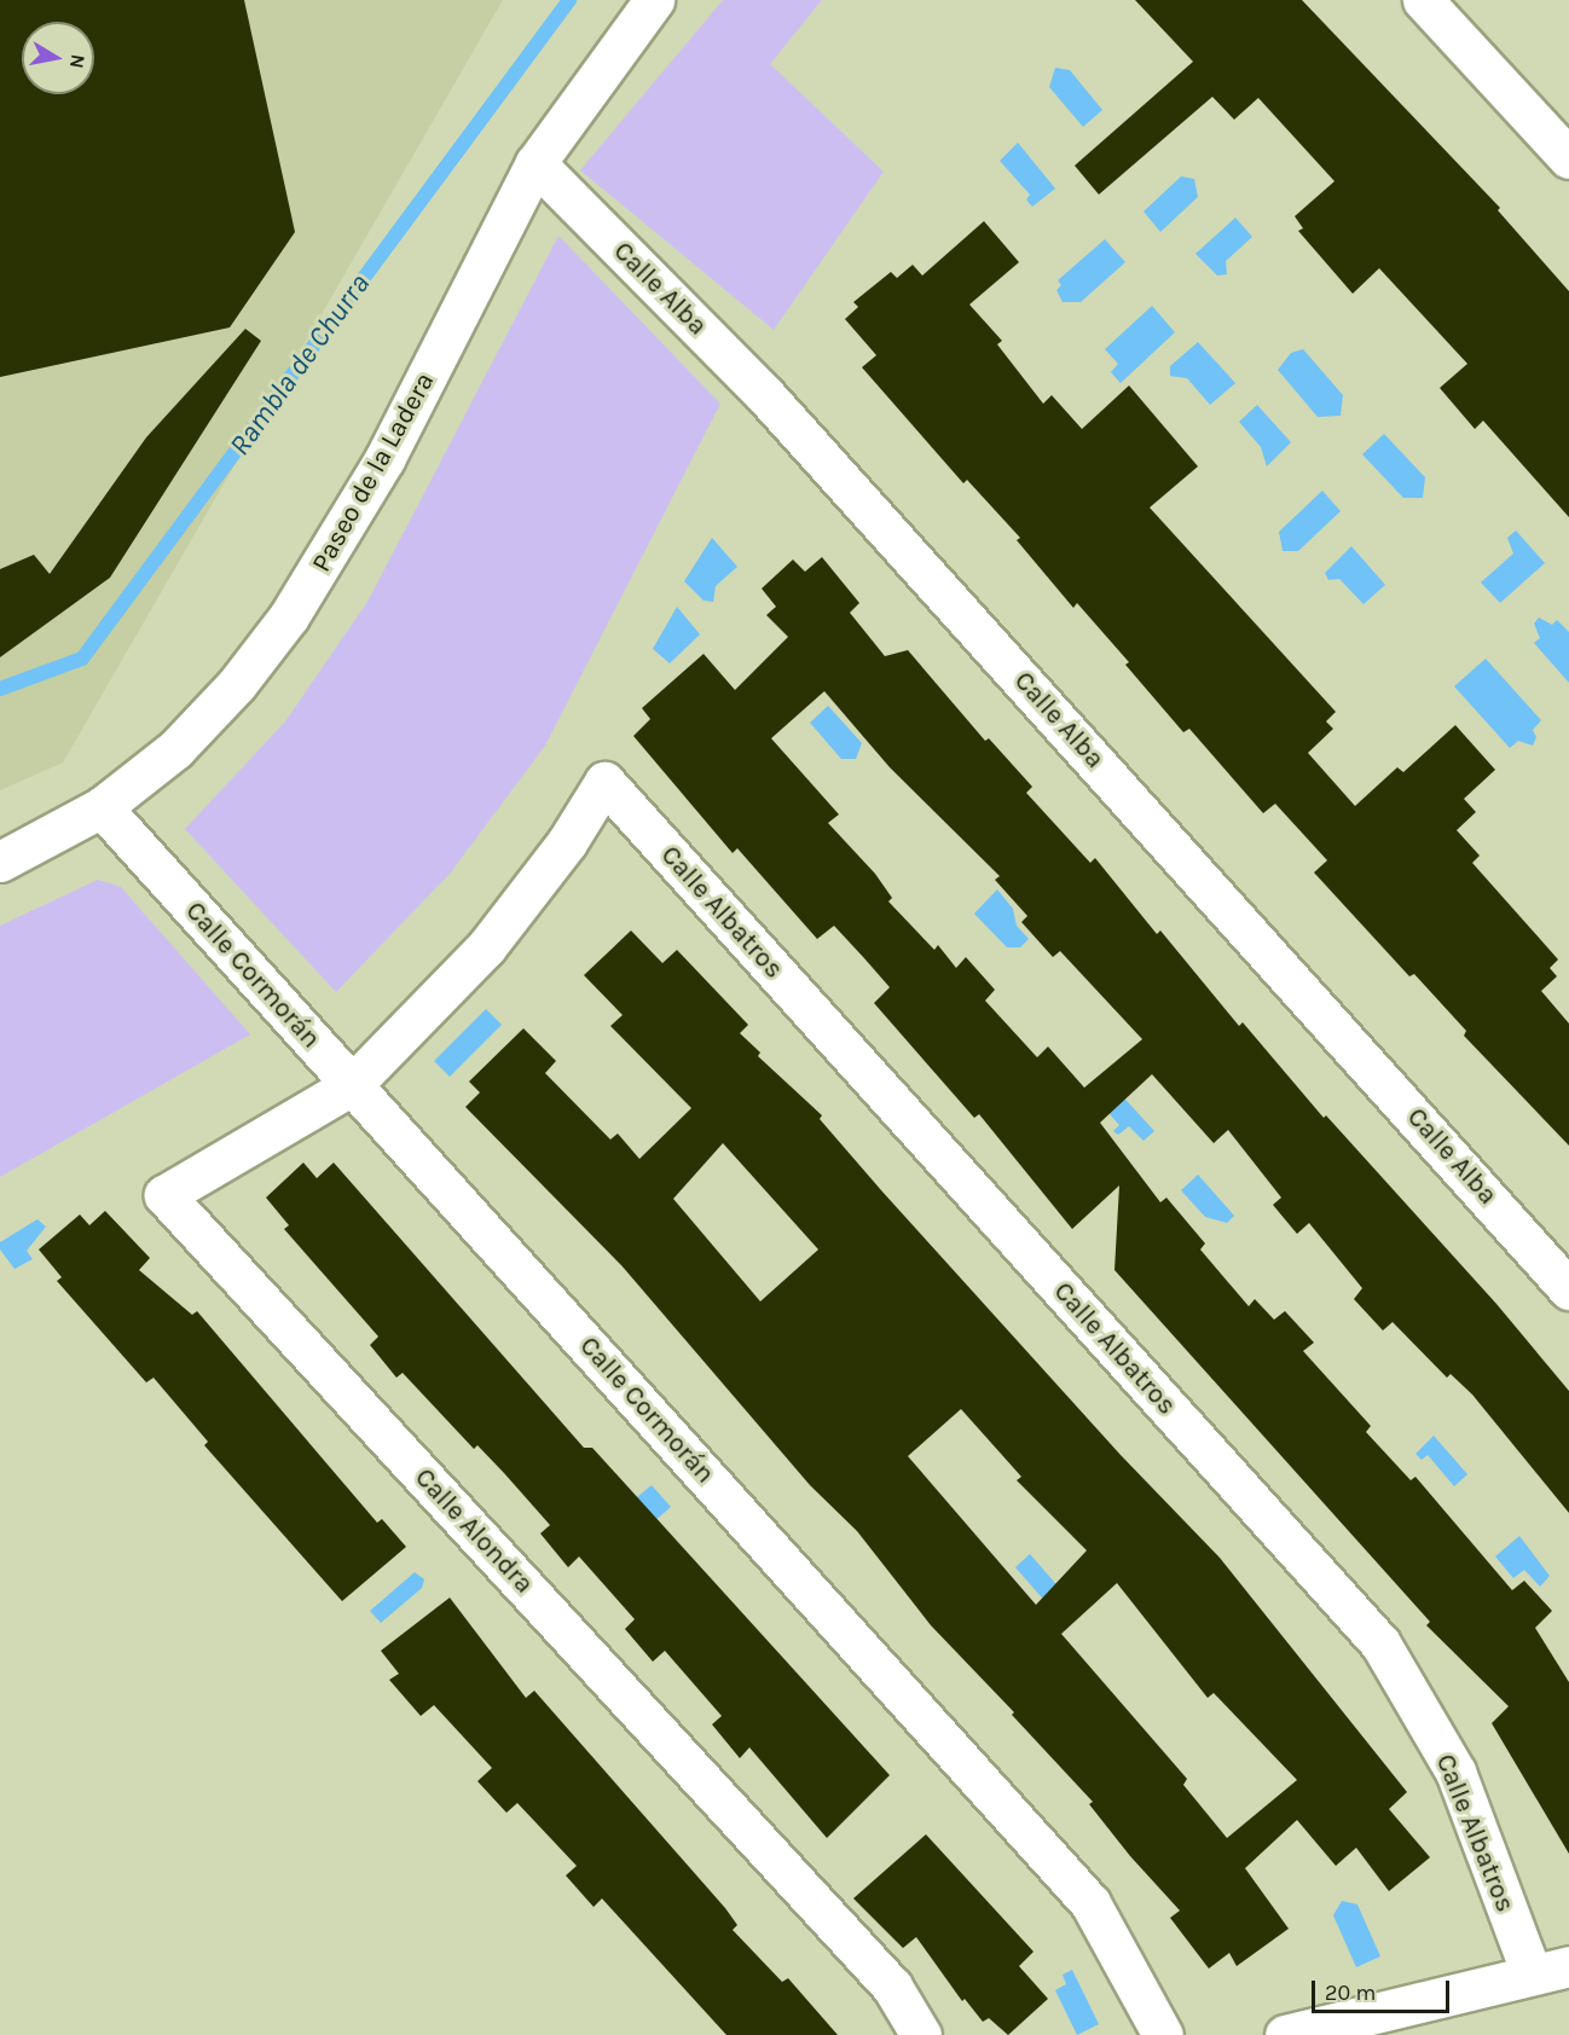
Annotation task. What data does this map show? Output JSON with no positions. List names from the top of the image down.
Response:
{
  "streets": {
    "street": [
      "Calle Alba",
      "Paseo de la Ladera",
      "Calle Albatros",
      "Calle Cormorán",
      "Calle Alondra"
    ]
  },
  "crossings": [
    ["Calle Alba", "Paseo de la Ladera"],
    ["Paseo de la Ladera", "Calle Cormorán"],
    ["Calle Albatros", "Calle Cormorán"],
    ["Calle Albatros", "Calle Alondra"],
    ["Calle Cormorán", "Calle Alondra"]
  ],
  "water": ["Rambla de Churra"],
  "scale_bar": "20 m",
  "north": "right"
}
